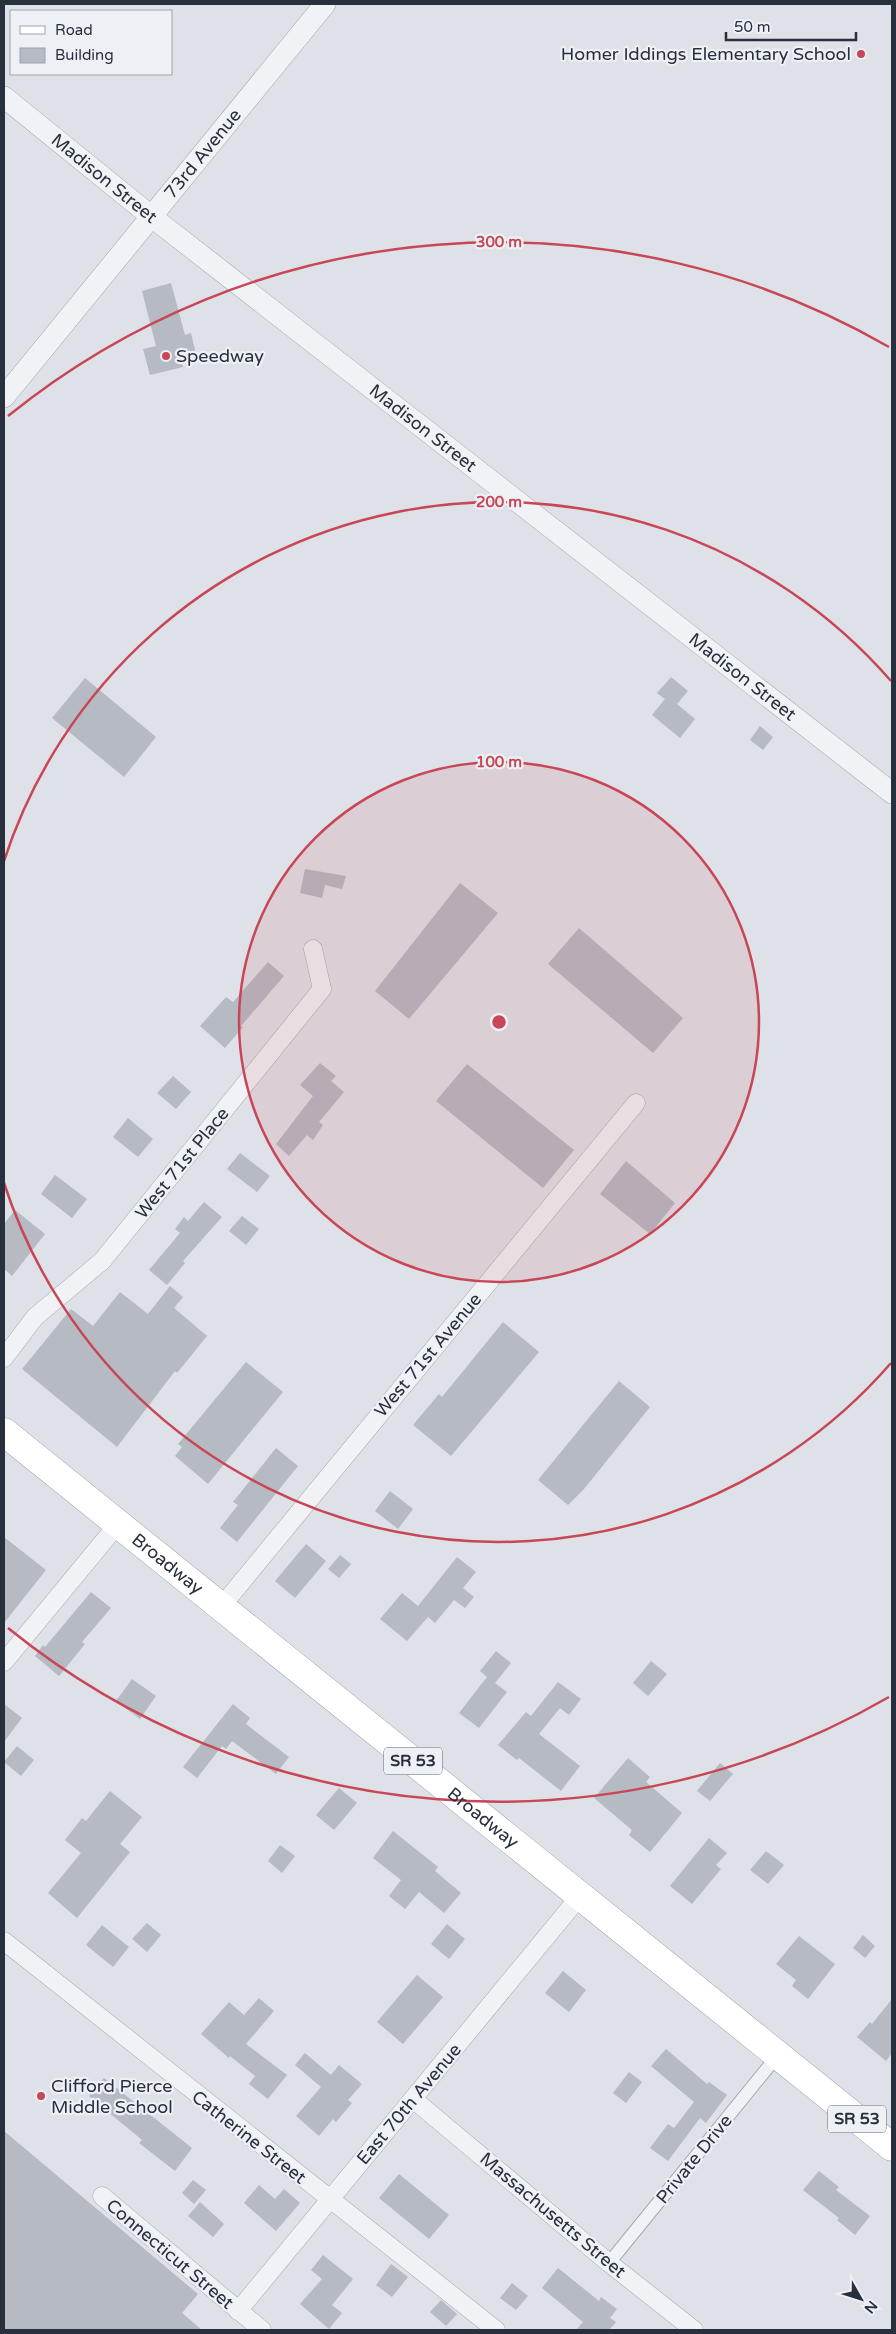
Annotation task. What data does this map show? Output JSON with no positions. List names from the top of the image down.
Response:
{
  "streets": {
    "main road": ["Broadway", "SR 53"],
    "street": [
      "73rd Avenue",
      "Madison Street",
      "West 71st Place",
      "West 71st Avenue",
      "East 70th Avenue",
      "Catherine Street",
      "Private Drive",
      "Massachusetts Street",
      "Connecticut Street"
    ]
  },
  "crossings": [
    ["73rd Avenue", "Madison Street"],
    ["West 71st Avenue", "Broadway"],
    ["Broadway", "East 70th Avenue"],
    ["Broadway", "Private Drive"],
    ["East 70th Avenue", "Catherine Street"],
    ["East 70th Avenue", "Massachusetts Street"],
    ["East 70th Avenue", "Connecticut Street"],
    ["Private Drive", "Massachusetts Street"]
  ],
  "places": ["Homer Iddings Elementary School", "Speedway", "Clifford Pierce Middle School"],
  "legend": ["Road", "Building"],
  "scale_bar": "50 m",
  "north": "bottom right",
  "rings": ["300 m", "200 m", "100 m"]
}
